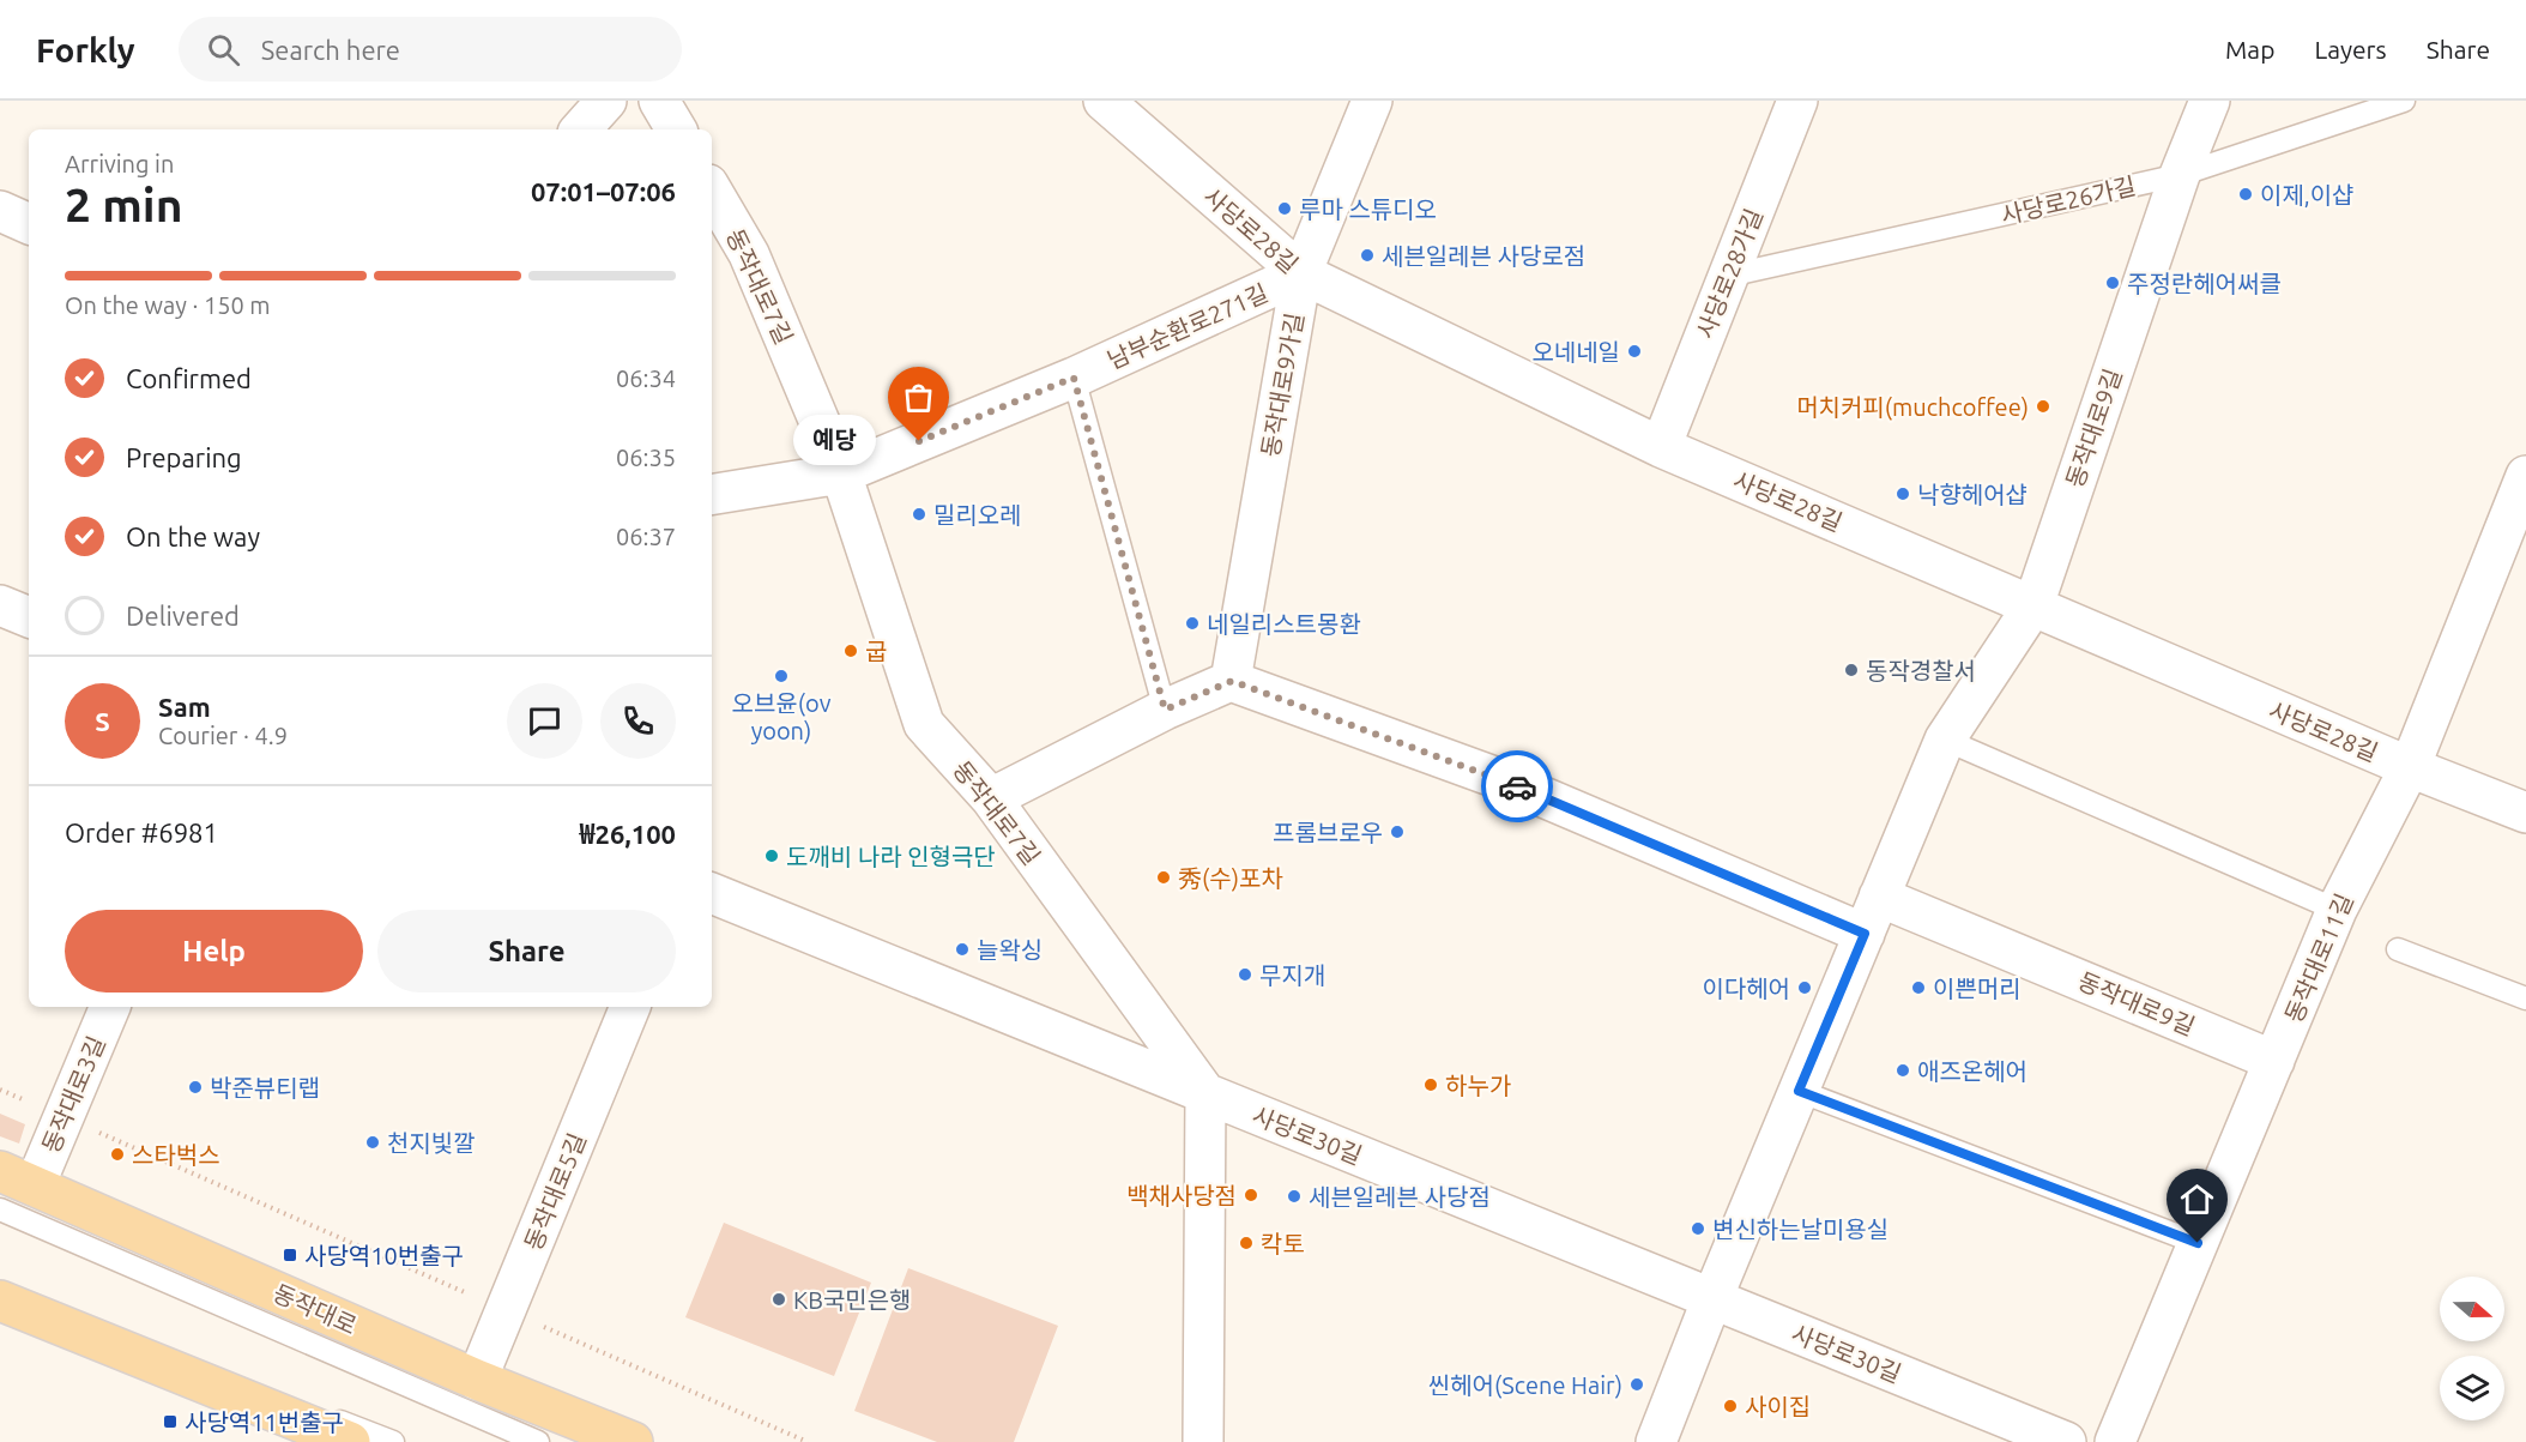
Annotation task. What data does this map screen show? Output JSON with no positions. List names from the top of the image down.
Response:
{
  "streets": {
    "main road": ["동작대로"],
    "street": [
      "사당로28길",
      "사당로28가길",
      "동작대로7길",
      "남부순환로271길",
      "동작대로9가길",
      "동작대로9길",
      "동작대로11길",
      "동작대로3길",
      "사당로30길",
      "동작대로5길"
    ],
    "lane": ["사당로26가길"]
  },
  "crossings": [
    ["사당로26가길", "사당로28가길"],
    ["사당로26가길", "동작대로9길"],
    ["사당로28길", "사당로28가길"],
    ["사당로28길", "남부순환로271길"],
    ["사당로28길", "동작대로9가길"],
    ["사당로28길", "동작대로9길"],
    ["사당로28길", "동작대로11길"],
    ["동작대로7길", "남부순환로271길"],
    ["동작대로7길", "사당로30길"],
    ["남부순환로271길", "동작대로9가길"],
    ["동작대로9길", "동작대로11길"],
    ["동작대로9길", "사당로30길"],
    ["동작대로3길", "동작대로"],
    ["동작대로5길", "동작대로"]
  ],
  "places": {
    "other": [
      "이제,이샵",
      "루마 스튜디오",
      "세븐일레븐 사당로점",
      "주정란헤어써클",
      "오네네일",
      "머치커피(muchcoffee)",
      "예당",
      "낙향헤어샵",
      "밀리오레",
      "네일리스트몽환",
      "굽",
      "동작경찰서",
      "오브윤(ov yoon)",
      "프롬브로우",
      "도깨비 나라 인형극단",
      "秀(수)포차",
      "늘왁싱",
      "무지개",
      "이다헤어",
      "이쁜머리",
      "애즈온헤어",
      "하누가",
      "박준뷰티랩",
      "천지빛깔",
      "스타벅스",
      "백채사당점",
      "세븐일레븐 사당점",
      "변신하는날미용실",
      "칵토",
      "KB국민은행",
      "씬헤어(Scene Hair)",
      "사이집"
    ],
    "transit": ["사당역10번출구", "사당역11번출구"]
  },
  "north": "right",
  "page": {
    "header": "Forkly",
    "search": "Search here",
    "nav": ["Map", "Layers", "Share"],
    "heading": ["2 min", "Arriving in", "07:01–07:06"],
    "panel": [
      "Sam",
      "Courier · 4.9",
      "Order #6981",
      "₩26,100"
    ],
    "bar": "On the way · 150 m",
    "list": [
      ["Confirmed", "06:34"],
      ["Preparing", "06:35"],
      ["On the way", "06:37"],
      "Delivered"
    ],
    "bubble": "예당",
    "round": "S",
    "buttons": ["Help", "Share"]
  }
}
